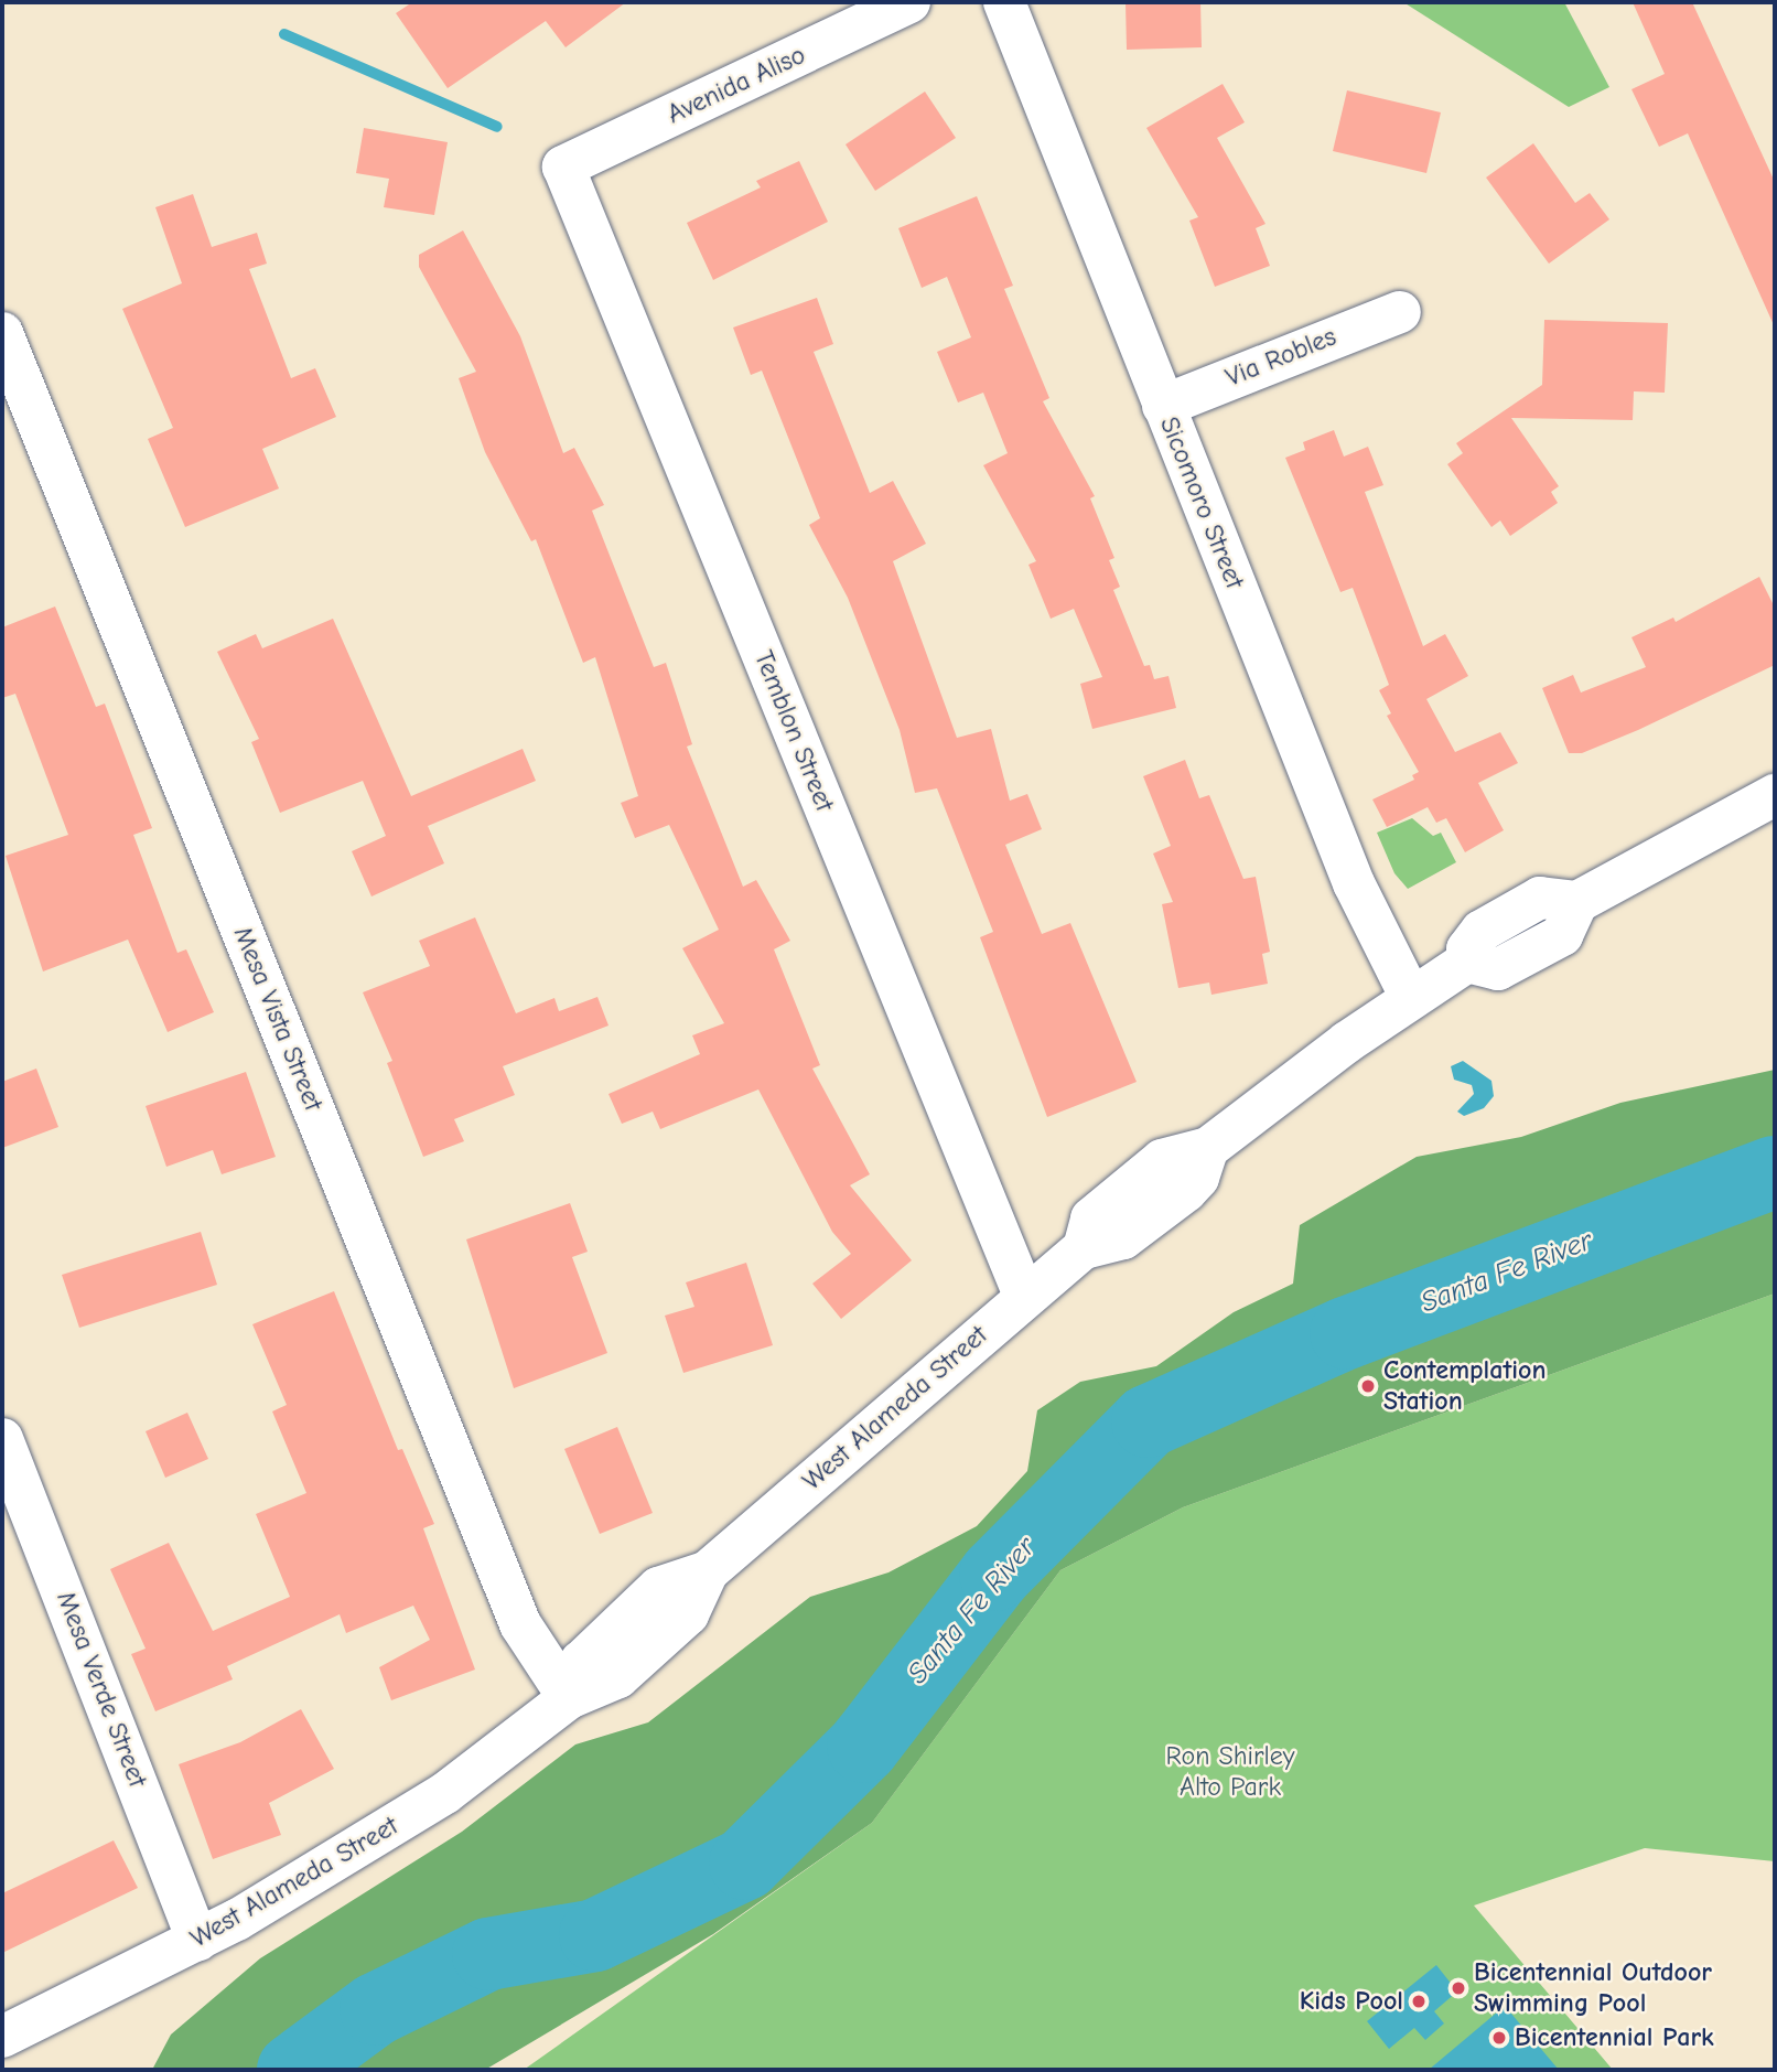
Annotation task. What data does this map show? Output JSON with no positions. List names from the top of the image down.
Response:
{
  "streets": {
    "street": [
      "Avenida Aliso",
      "Via Robles",
      "Sicomoro Street",
      "Temblon Street",
      "Mesa Vista Street",
      "West Alameda Street",
      "Mesa Verde Street"
    ]
  },
  "crossings": [
    ["Avenida Aliso", "Temblon Street"],
    ["Via Robles", "Sicomoro Street"],
    ["Sicomoro Street", "West Alameda Street"],
    ["Temblon Street", "West Alameda Street"],
    ["Mesa Vista Street", "West Alameda Street"],
    ["West Alameda Street", "Mesa Verde Street"]
  ],
  "water": ["Santa Fe River"],
  "parks": ["Ron Shirley Alto Park"],
  "places": [
    "Contemplation Station",
    "Bicentennial Outdoor Swimming Pool",
    "Kids Pool",
    "Bicentennial Park"
  ]
}
